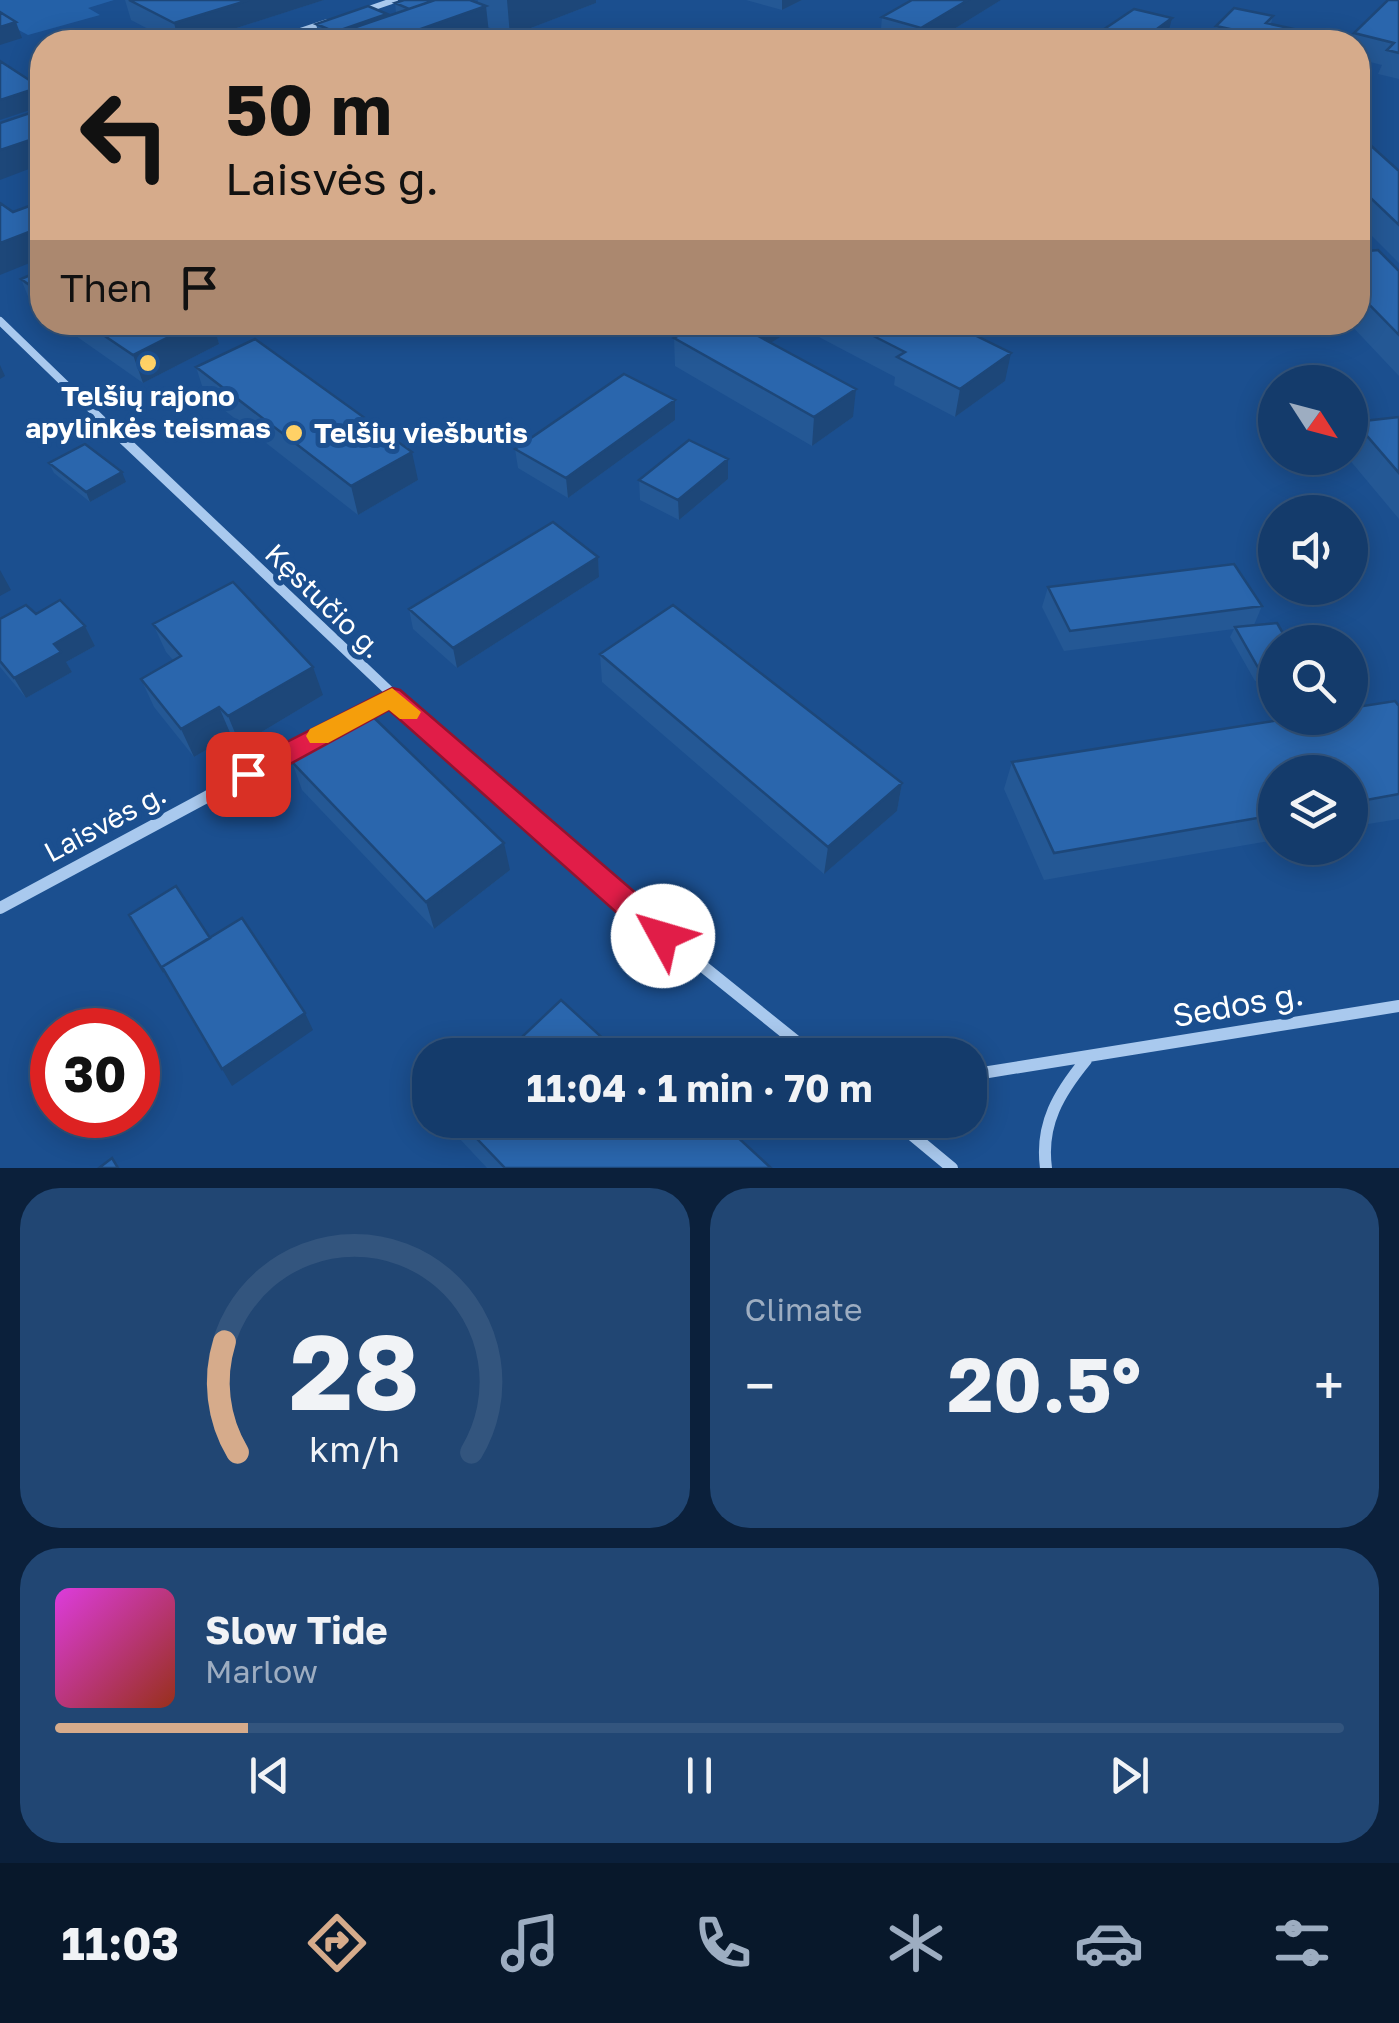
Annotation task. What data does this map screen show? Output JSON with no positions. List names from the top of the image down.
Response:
{
  "streets": {
    "street": ["Kęstučio g.", "Laisvės g.", "Sedos g."]
  },
  "crossings": [
    ["Kęstučio g.", "Laisvės g."]
  ],
  "places": ["Telšių rajono apylinkės teismas", "Telšių viešbutis"],
  "north": "bottom right",
  "page": {
    "turn": ["50 m", "Laisvės g."],
    "then": "Then",
    "limit": "30",
    "trip": "11:04 · 1 min · 70 m",
    "tile": "Climate",
    "heat": ["−", "20.5°", "+"],
    "song": ["Slow Tide", "Marlow"],
    "tabs": "11:03",
    "gauge": ["28", "km/h"]
  }
}
